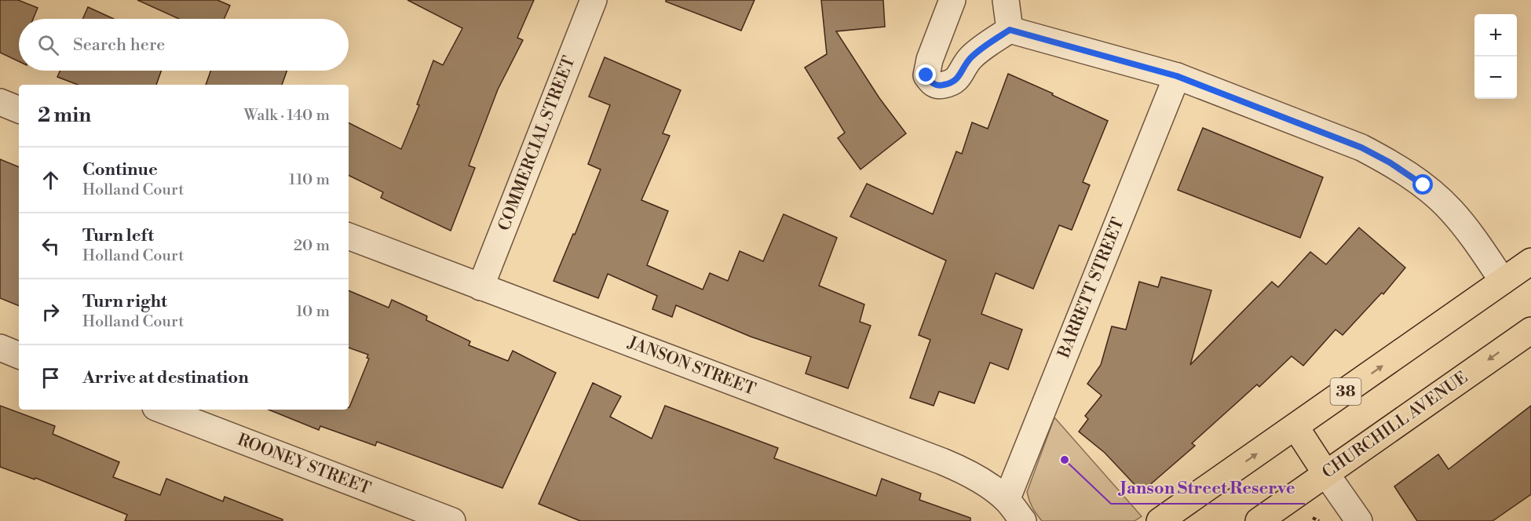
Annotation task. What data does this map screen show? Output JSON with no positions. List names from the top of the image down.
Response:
{
  "streets": {
    "main road": ["38", "CHURCHILL AVENUE"],
    "street": [
      "COMMERCIAL STREET",
      "BARRETT STREET",
      "JANSON STREET",
      "ROONEY STREET"
    ]
  },
  "crossings": [
    ["COMMERCIAL STREET", "JANSON STREET"],
    ["BARRETT STREET", "JANSON STREET"]
  ],
  "places": ["Janson Street Reserve"],
  "page": {
    "map_buttons": ["+", "−"],
    "search": "Search here",
    "heading": ["2 min", "Walk · 140 m"],
    "list": [
      ["Continue", "Holland Court", "110 m"],
      ["Turn left", "Holland Court", "20 m"],
      ["Turn right", "Holland Court", "10 m"],
      "Arrive at destination"
    ]
  }
}
